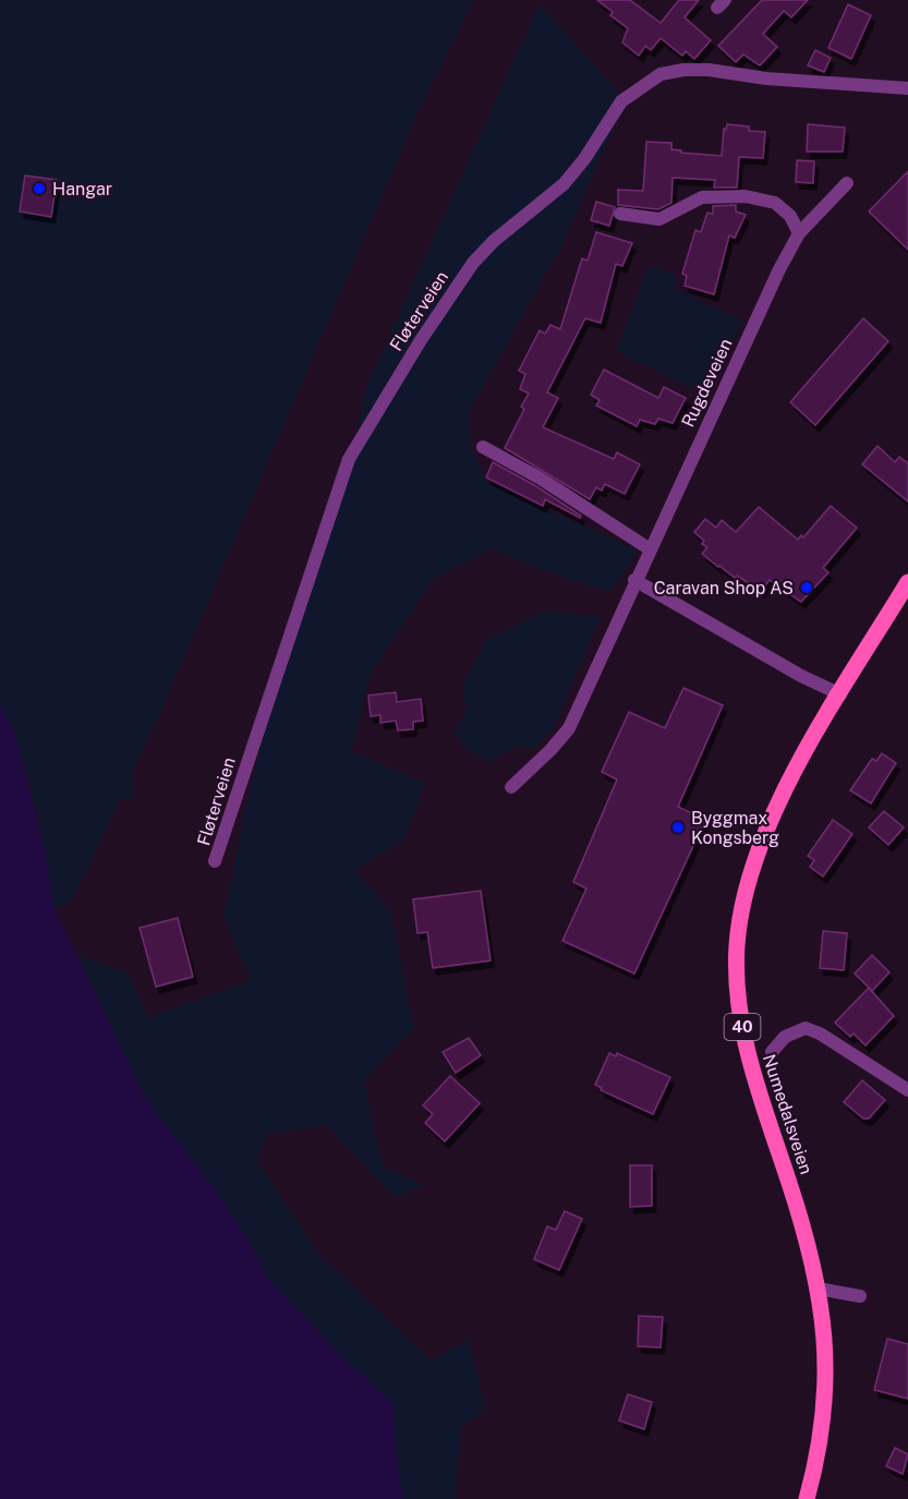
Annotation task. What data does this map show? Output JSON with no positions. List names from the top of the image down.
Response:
{
  "streets": {
    "main road": ["40", "Numedalsveien"],
    "street": ["Fløterveien", "Rugdeveien"]
  },
  "places": ["Hangar", "Caravan Shop AS", "Byggmax Kongsberg"]
}
